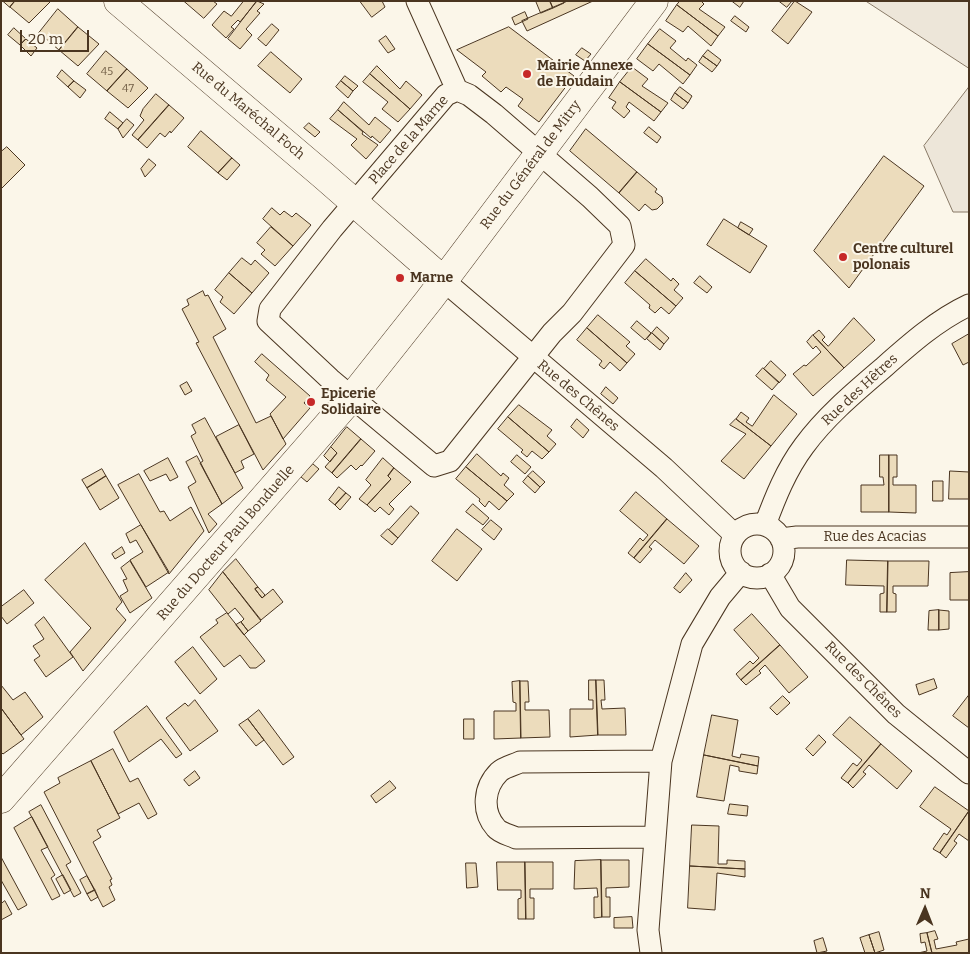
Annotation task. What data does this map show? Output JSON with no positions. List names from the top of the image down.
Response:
{
  "streets": {
    "street": [
      "Rue du Maréchal Foch",
      "Place de la Marne",
      "Rue du Général de Mitry",
      "Rue des Hêtres",
      "Rue des Chênes",
      "Rue des Acacias",
      "Rue du Docteur Paul Bonduelle"
    ]
  },
  "crossings": [
    ["Rue du Maréchal Foch", "Place de la Marne"],
    ["Rue du Maréchal Foch", "Rue du Général de Mitry"],
    ["Rue du Maréchal Foch", "Rue des Chênes"],
    ["Rue du Maréchal Foch", "Rue du Docteur Paul Bonduelle"],
    ["Place de la Marne", "Rue du Général de Mitry"],
    ["Place de la Marne", "Rue des Chênes"],
    ["Place de la Marne", "Rue du Docteur Paul Bonduelle"],
    ["Rue du Général de Mitry", "Rue des Chênes"],
    ["Rue du Général de Mitry", "Rue du Docteur Paul Bonduelle"],
    ["Rue des Hêtres", "Rue des Chênes"],
    ["Rue des Hêtres", "Rue des Acacias"],
    ["Rue des Chênes", "Rue des Acacias"],
    ["Rue des Chênes", "Rue du Docteur Paul Bonduelle"]
  ],
  "places": [
    "Mairie Annexe de Houdain",
    "Centre culturel polonais",
    "Marne",
    "Epicerie Solidaire"
  ],
  "house_numbers": ["45", "47"],
  "scale_bar": "20 m",
  "north": "top"
}
